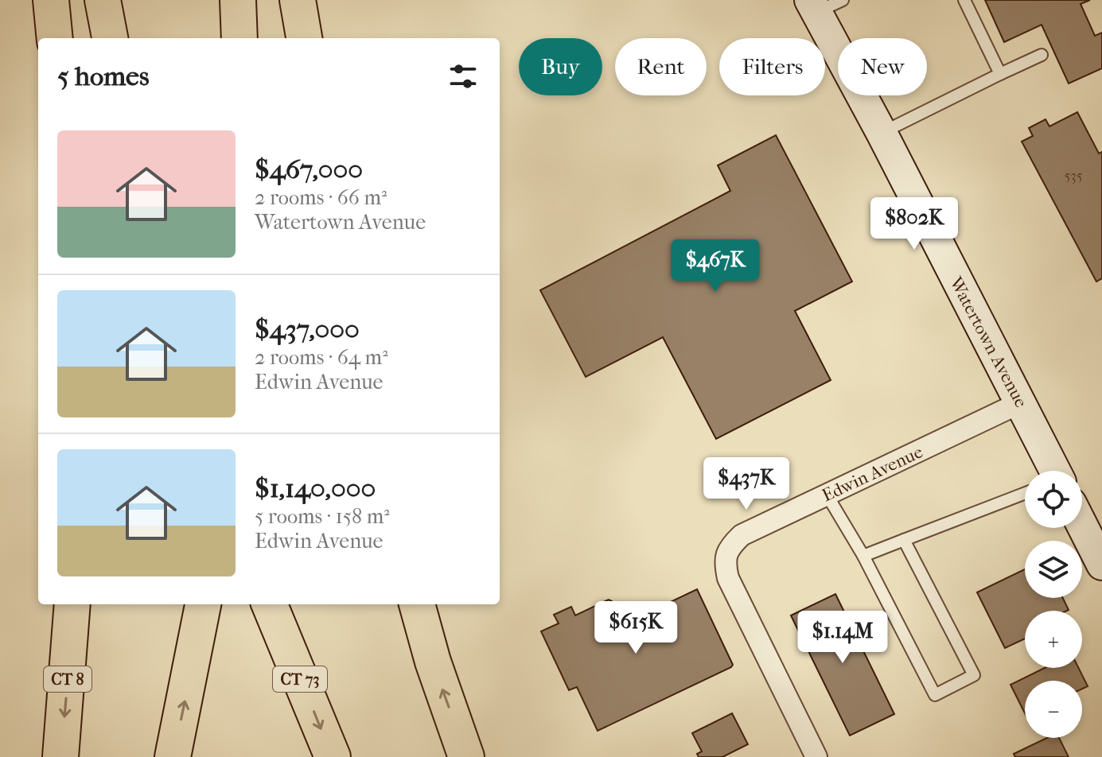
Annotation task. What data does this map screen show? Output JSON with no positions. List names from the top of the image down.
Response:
{
  "streets": {
    "highway": ["CT 8", "CT 73"],
    "main road": ["Watertown Avenue"],
    "street": ["Edwin Avenue"]
  },
  "crossings": [
    ["Watertown Avenue", "Edwin Avenue"]
  ],
  "house_numbers": ["535"],
  "page": {
    "chip": [
      "Buy",
      "Rent",
      "Filters",
      "New"
    ],
    "heading": "5 homes",
    "list": [
      {
        "name": "$467,000",
        "note": "2 rooms · 66 m² · Watertown Avenue"
      },
      {
        "name": "$437,000",
        "note": "2 rooms · 64 m² · Edwin Avenue"
      },
      {
        "name": "$1,140,000",
        "note": "5 rooms · 158 m² · Edwin Avenue"
      }
    ],
    "price": [
      "$802K",
      "$467K",
      "$437K",
      "$615K",
      "$1.14M"
    ],
    "map_buttons": ["+", "−"]
  }
}
